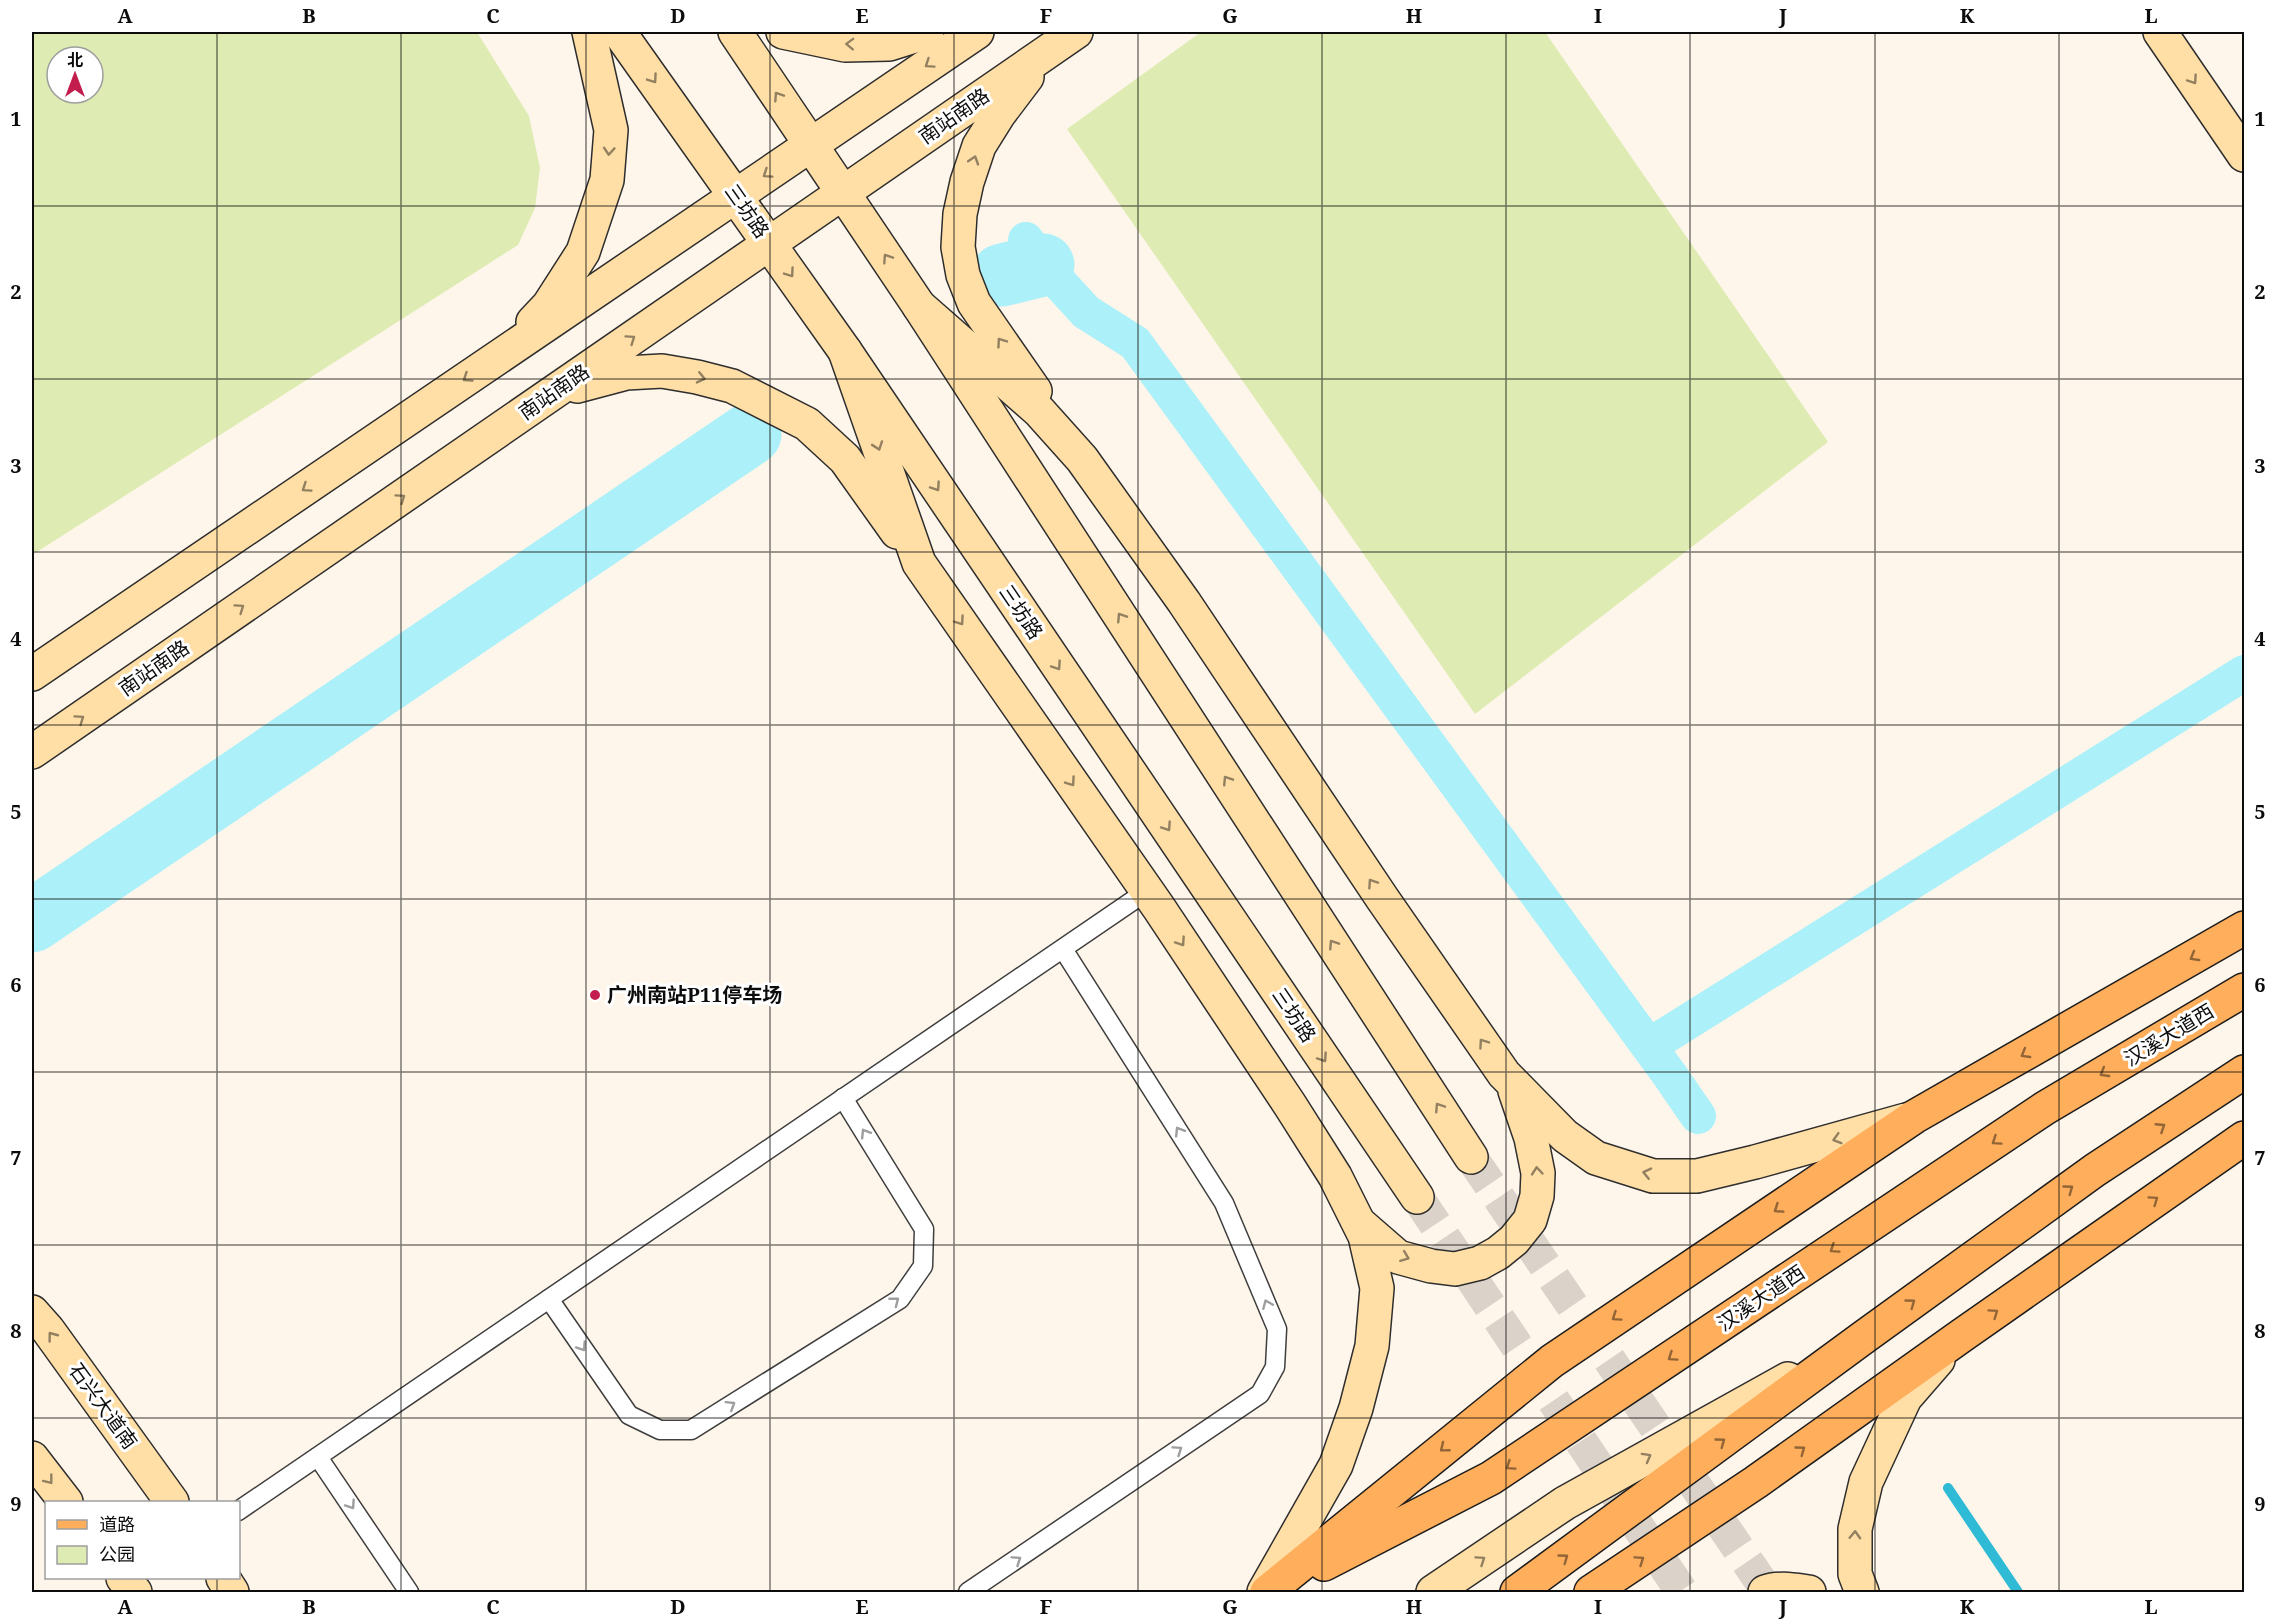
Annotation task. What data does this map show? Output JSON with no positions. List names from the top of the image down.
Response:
{
  "streets": {
    "main road": [
      "南站南路",
      "三坊路",
      "汉溪大道西",
      "石兴大道南"
    ]
  },
  "crossings": [
    ["南站南路", "三坊路"]
  ],
  "one_way": ["石兴大道南"],
  "places": ["广州南站P11停车场"],
  "legend": ["道路", "公园"],
  "north": "top",
  "grid": {
    "columns": [
      "A",
      "B",
      "C",
      "D",
      "E",
      "F",
      "G",
      "H",
      "I",
      "J",
      "K",
      "L"
    ],
    "rows": [
      "1",
      "2",
      "3",
      "4",
      "5",
      "6",
      "7",
      "8",
      "9"
    ]
  }
}
